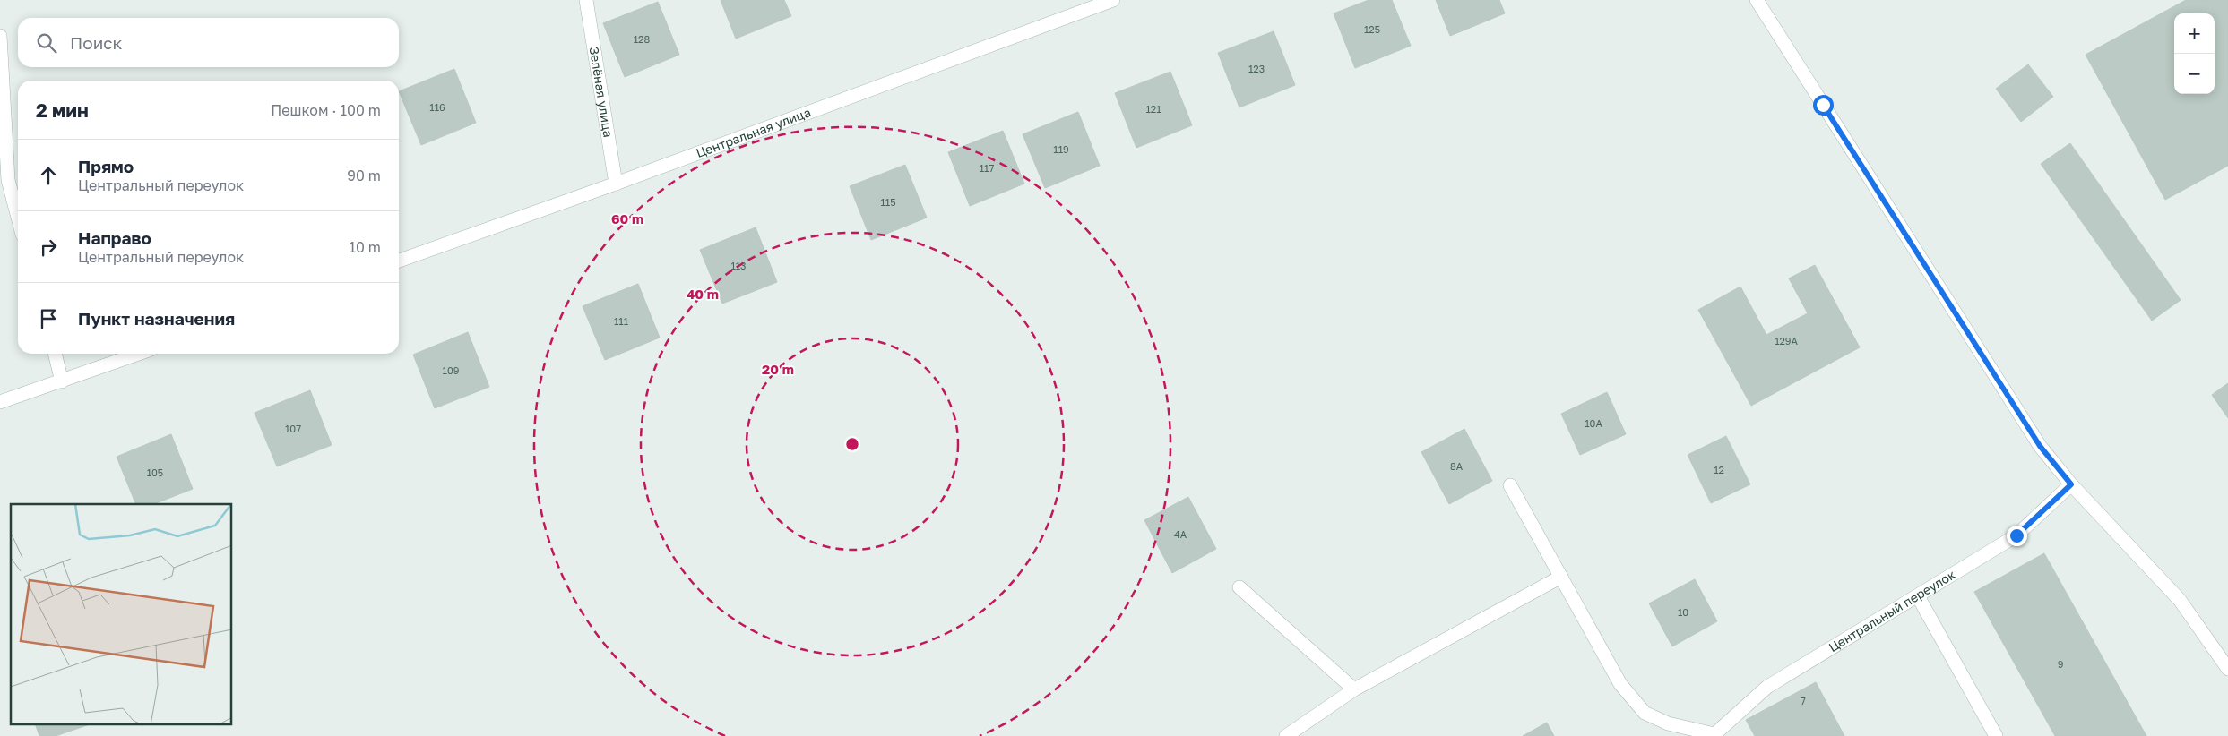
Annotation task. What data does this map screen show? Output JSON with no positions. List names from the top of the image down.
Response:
{
  "streets": {
    "street": ["Зелёная улица", "Центральная улица", "Центральный переулок"]
  },
  "crossings": [
    ["Зелёная улица", "Центральная улица"]
  ],
  "house_numbers": [
    "125",
    "128",
    "123",
    "116",
    "121",
    "119",
    "117",
    "115",
    "113",
    "111",
    "129А",
    "109",
    "10А",
    "107",
    "8А",
    "12",
    "105",
    "4А",
    "10",
    "9",
    "7"
  ],
  "page": {
    "map_buttons": ["+", "−"],
    "search": "Поиск",
    "heading": ["2 мин", "Пешком · 100 m"],
    "list": [
      ["Прямо", "Центральный переулок", "90 m"],
      ["Направо", "Центральный переулок", "10 m"],
      "Пункт назначения"
    ]
  },
  "rings": ["60 m", "40 m", "20 m"]
}
